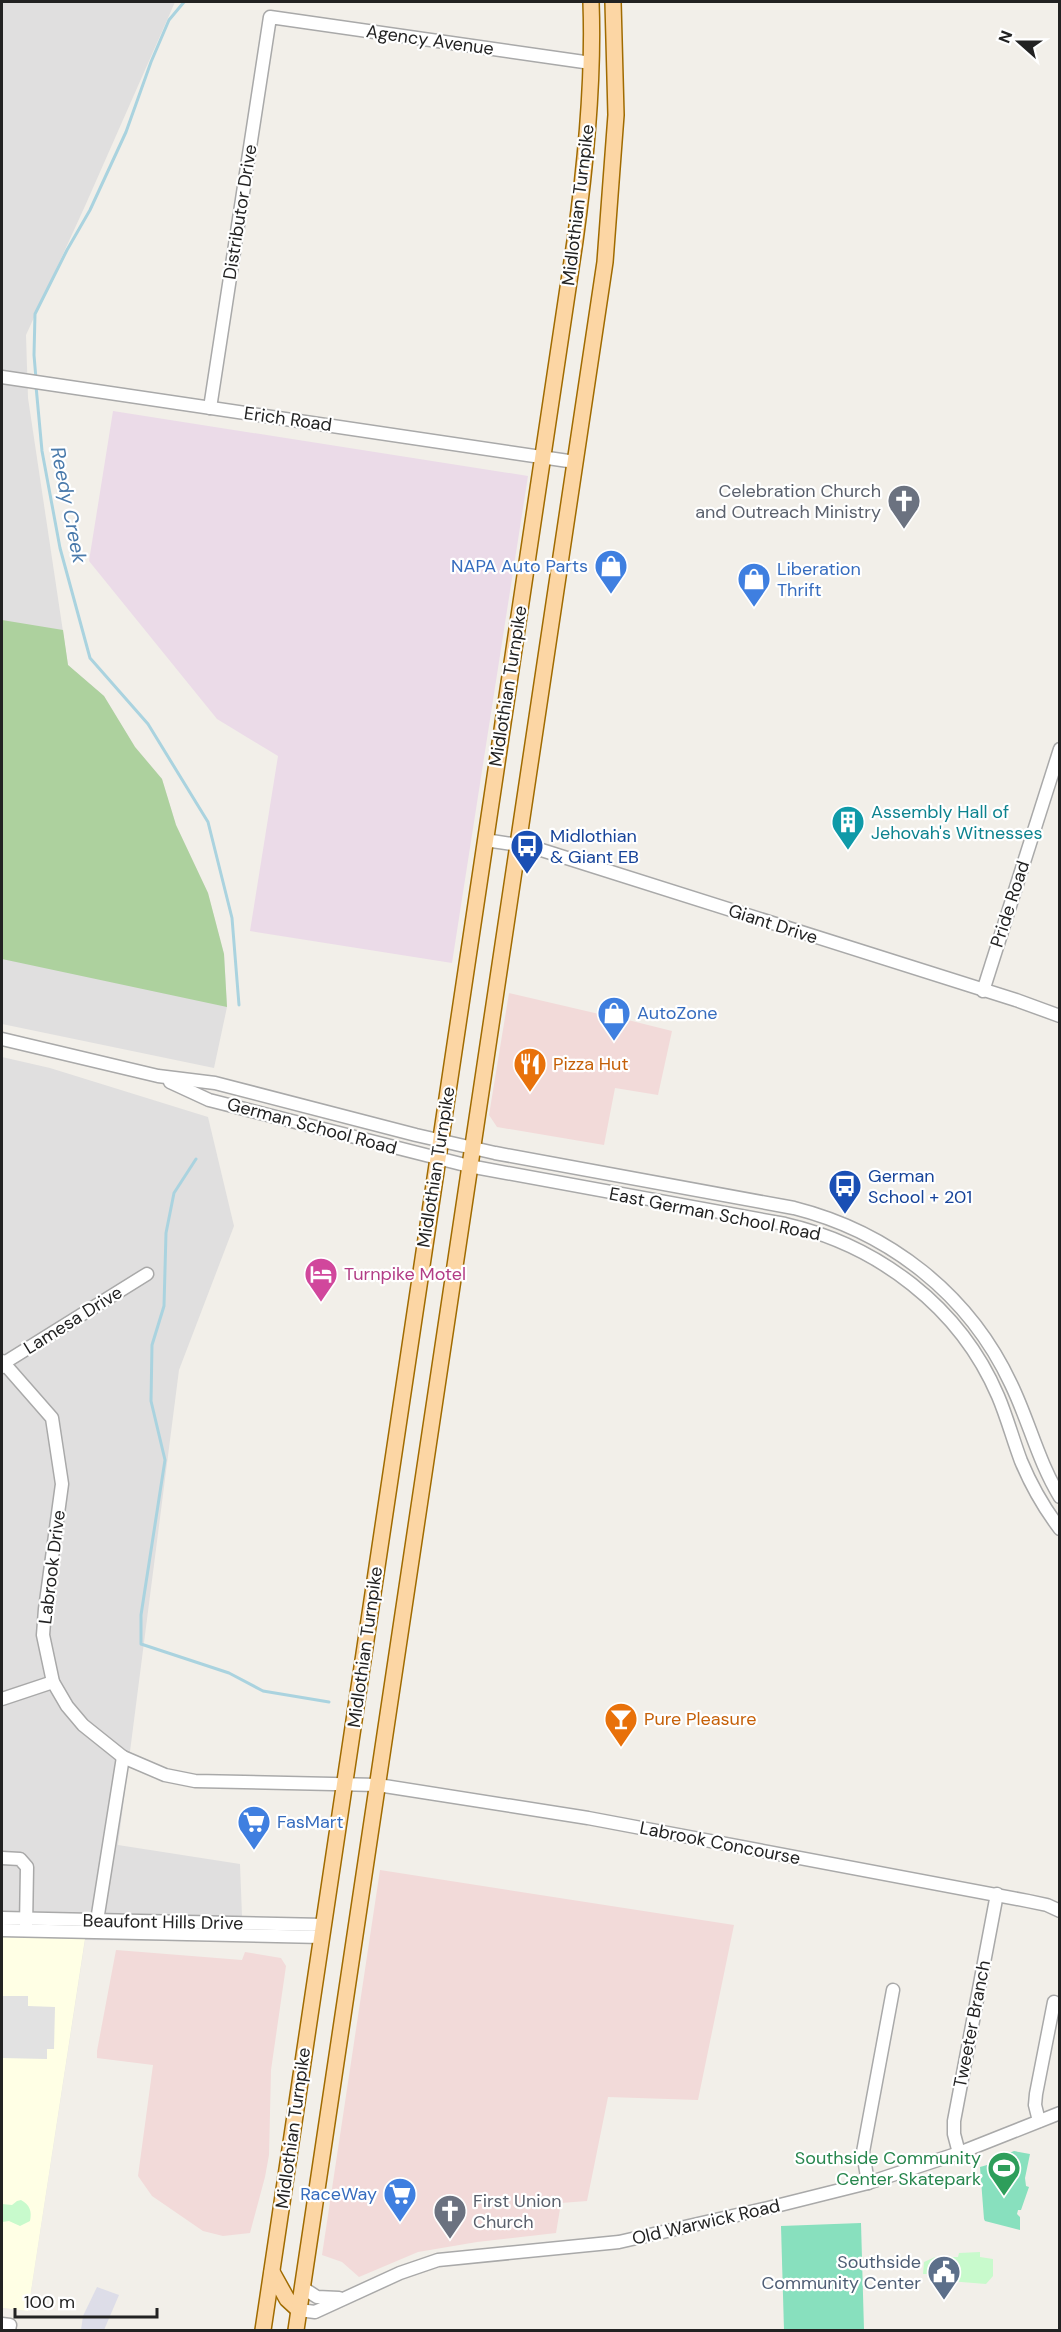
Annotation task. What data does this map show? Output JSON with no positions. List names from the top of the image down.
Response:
{
  "streets": {
    "main road": ["Midlothian Turnpike"],
    "street": [
      "Agency Avenue",
      "Distributor Drive",
      "Erich Road",
      "Pride Road",
      "Giant Drive",
      "German School Road",
      "East German School Road",
      "Lamesa Drive",
      "Labrook Drive",
      "Labrook Concourse",
      "Beaufont Hills Drive",
      "Tweeter Branch",
      "Old Warwick Road"
    ]
  },
  "crossings": [
    ["Agency Avenue", "Midlothian Turnpike"],
    ["Agency Avenue", "Distributor Drive"],
    ["Midlothian Turnpike", "Erich Road"],
    ["Midlothian Turnpike", "Giant Drive"],
    ["Midlothian Turnpike", "German School Road"],
    ["Midlothian Turnpike", "East German School Road"],
    ["Midlothian Turnpike", "Labrook Drive"],
    ["Midlothian Turnpike", "Labrook Concourse"],
    ["Midlothian Turnpike", "Beaufont Hills Drive"],
    ["Midlothian Turnpike", "Old Warwick Road"],
    ["Distributor Drive", "Erich Road"],
    ["Pride Road", "Giant Drive"],
    ["German School Road", "East German School Road"],
    ["Lamesa Drive", "Labrook Drive"],
    ["Labrook Drive", "Labrook Concourse"],
    ["Labrook Concourse", "Tweeter Branch"],
    ["Tweeter Branch", "Old Warwick Road"]
  ],
  "water": ["Reedy Creek"],
  "places": {
    "church": ["Celebration Church and Outreach Ministry", "First Union Church"],
    "shop": ["NAPA Auto Parts", "Liberation Thrift", "AutoZone"],
    "building": ["Assembly Hall of Jehovah's Witnesses"],
    "bus stop": ["Midlothian & Giant EB", "German School + 201"],
    "restaurant": ["Pizza Hut"],
    "hotel": ["Turnpike Motel"],
    "bar": ["Pure Pleasure"],
    "supermarket": ["FasMart", "RaceWay"],
    "sports": ["Southside Community Center Skatepark"],
    "public building": ["Southside Community Center"]
  },
  "scale_bar": "100 m",
  "north": "left"
}
